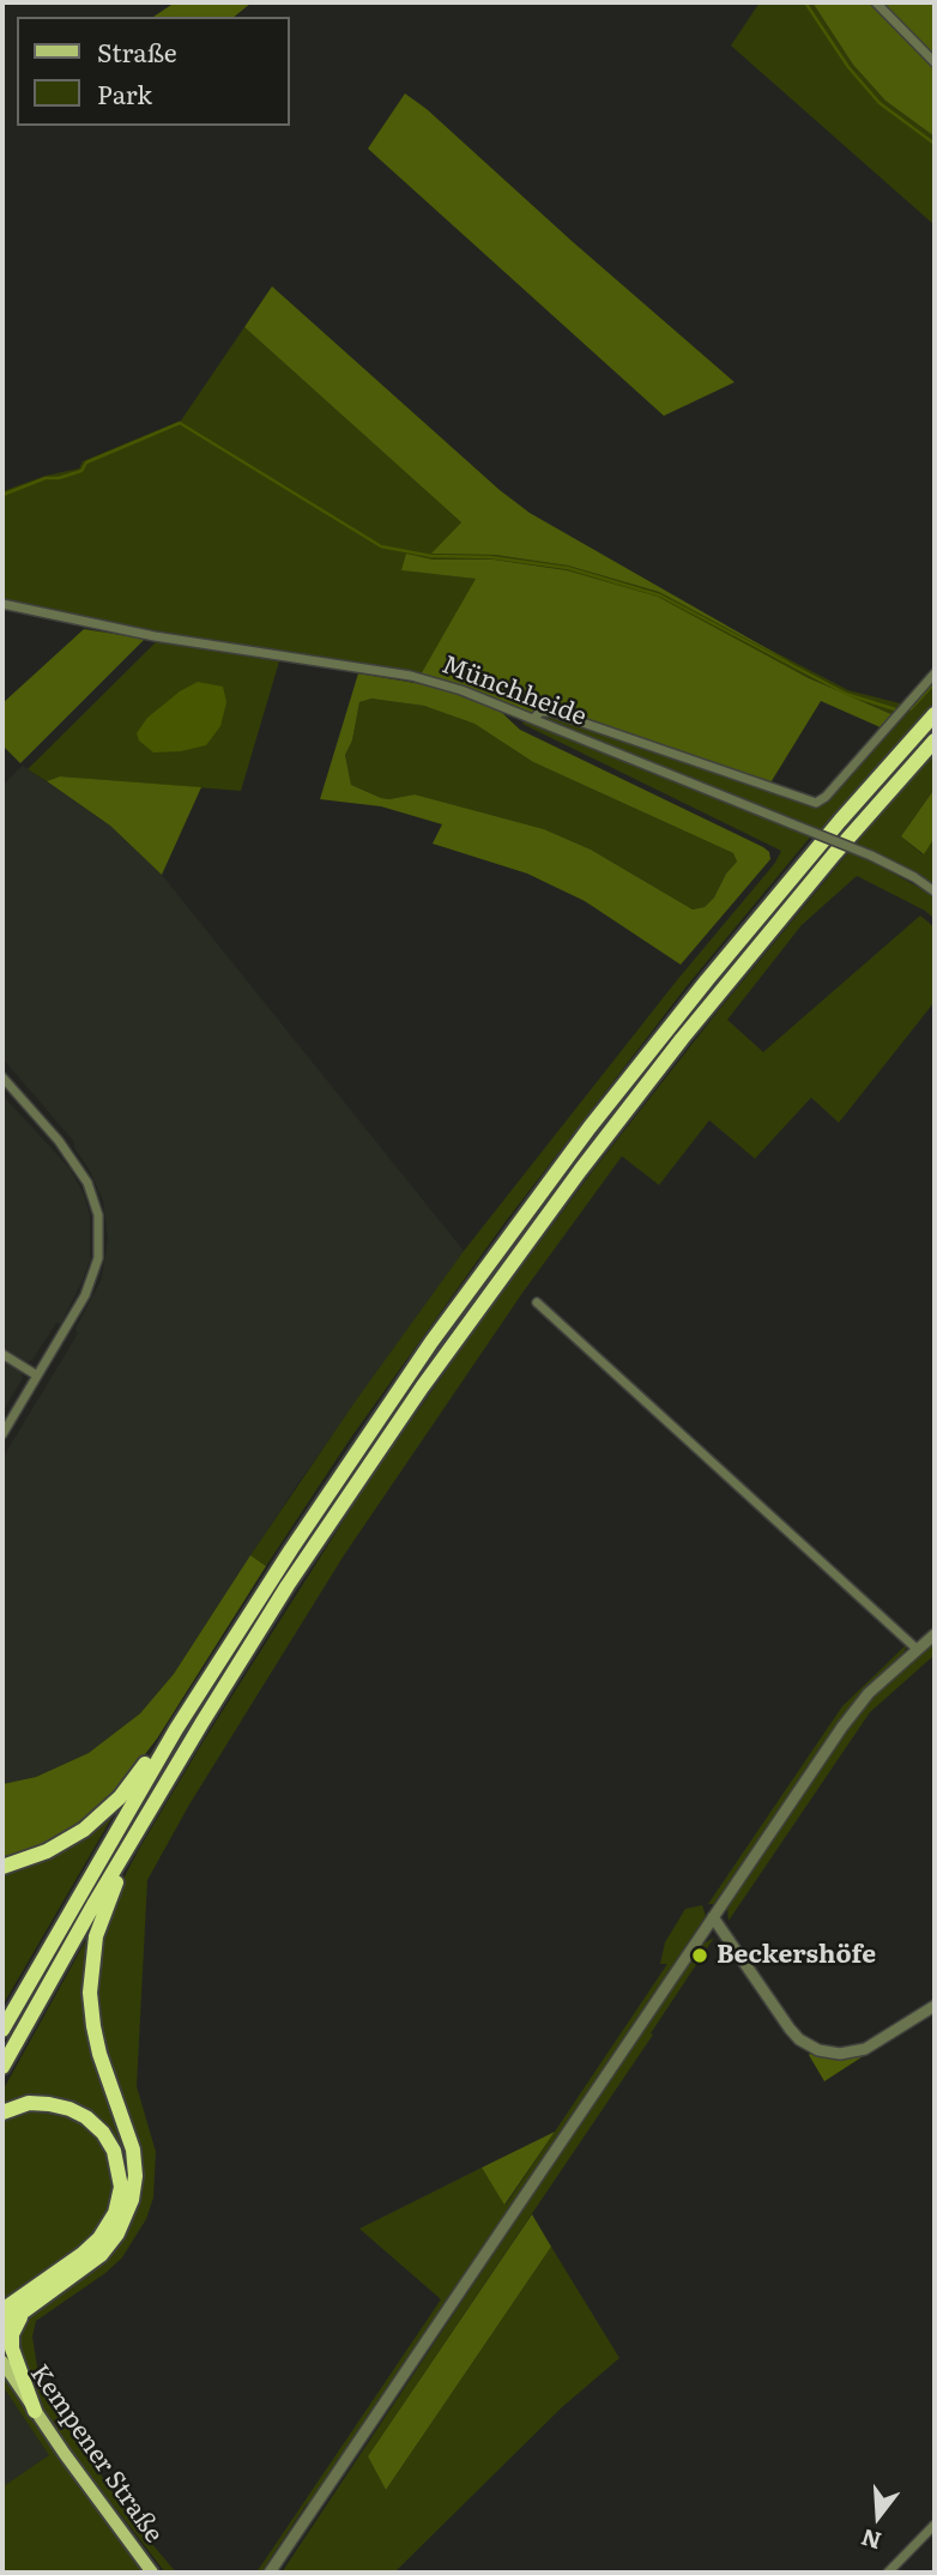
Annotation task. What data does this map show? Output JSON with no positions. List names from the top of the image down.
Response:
{
  "streets": {
    "main road": ["Kempener Straße"],
    "street": ["Münchheide"]
  },
  "places": ["Beckershöfe"],
  "legend": ["Straße", "Park"],
  "north": "bottom"
}
